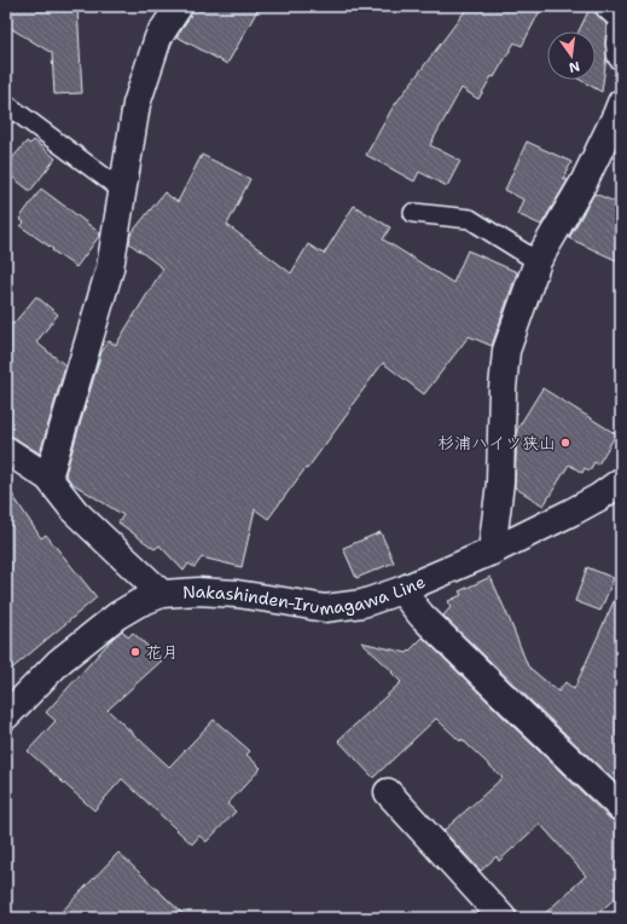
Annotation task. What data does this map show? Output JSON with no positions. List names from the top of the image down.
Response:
{
  "streets": {
    "street": ["Nakashinden-Irumagawa Line"]
  },
  "places": ["杉浦ハイツ狭山", "花月"],
  "north": "bottom"
}
